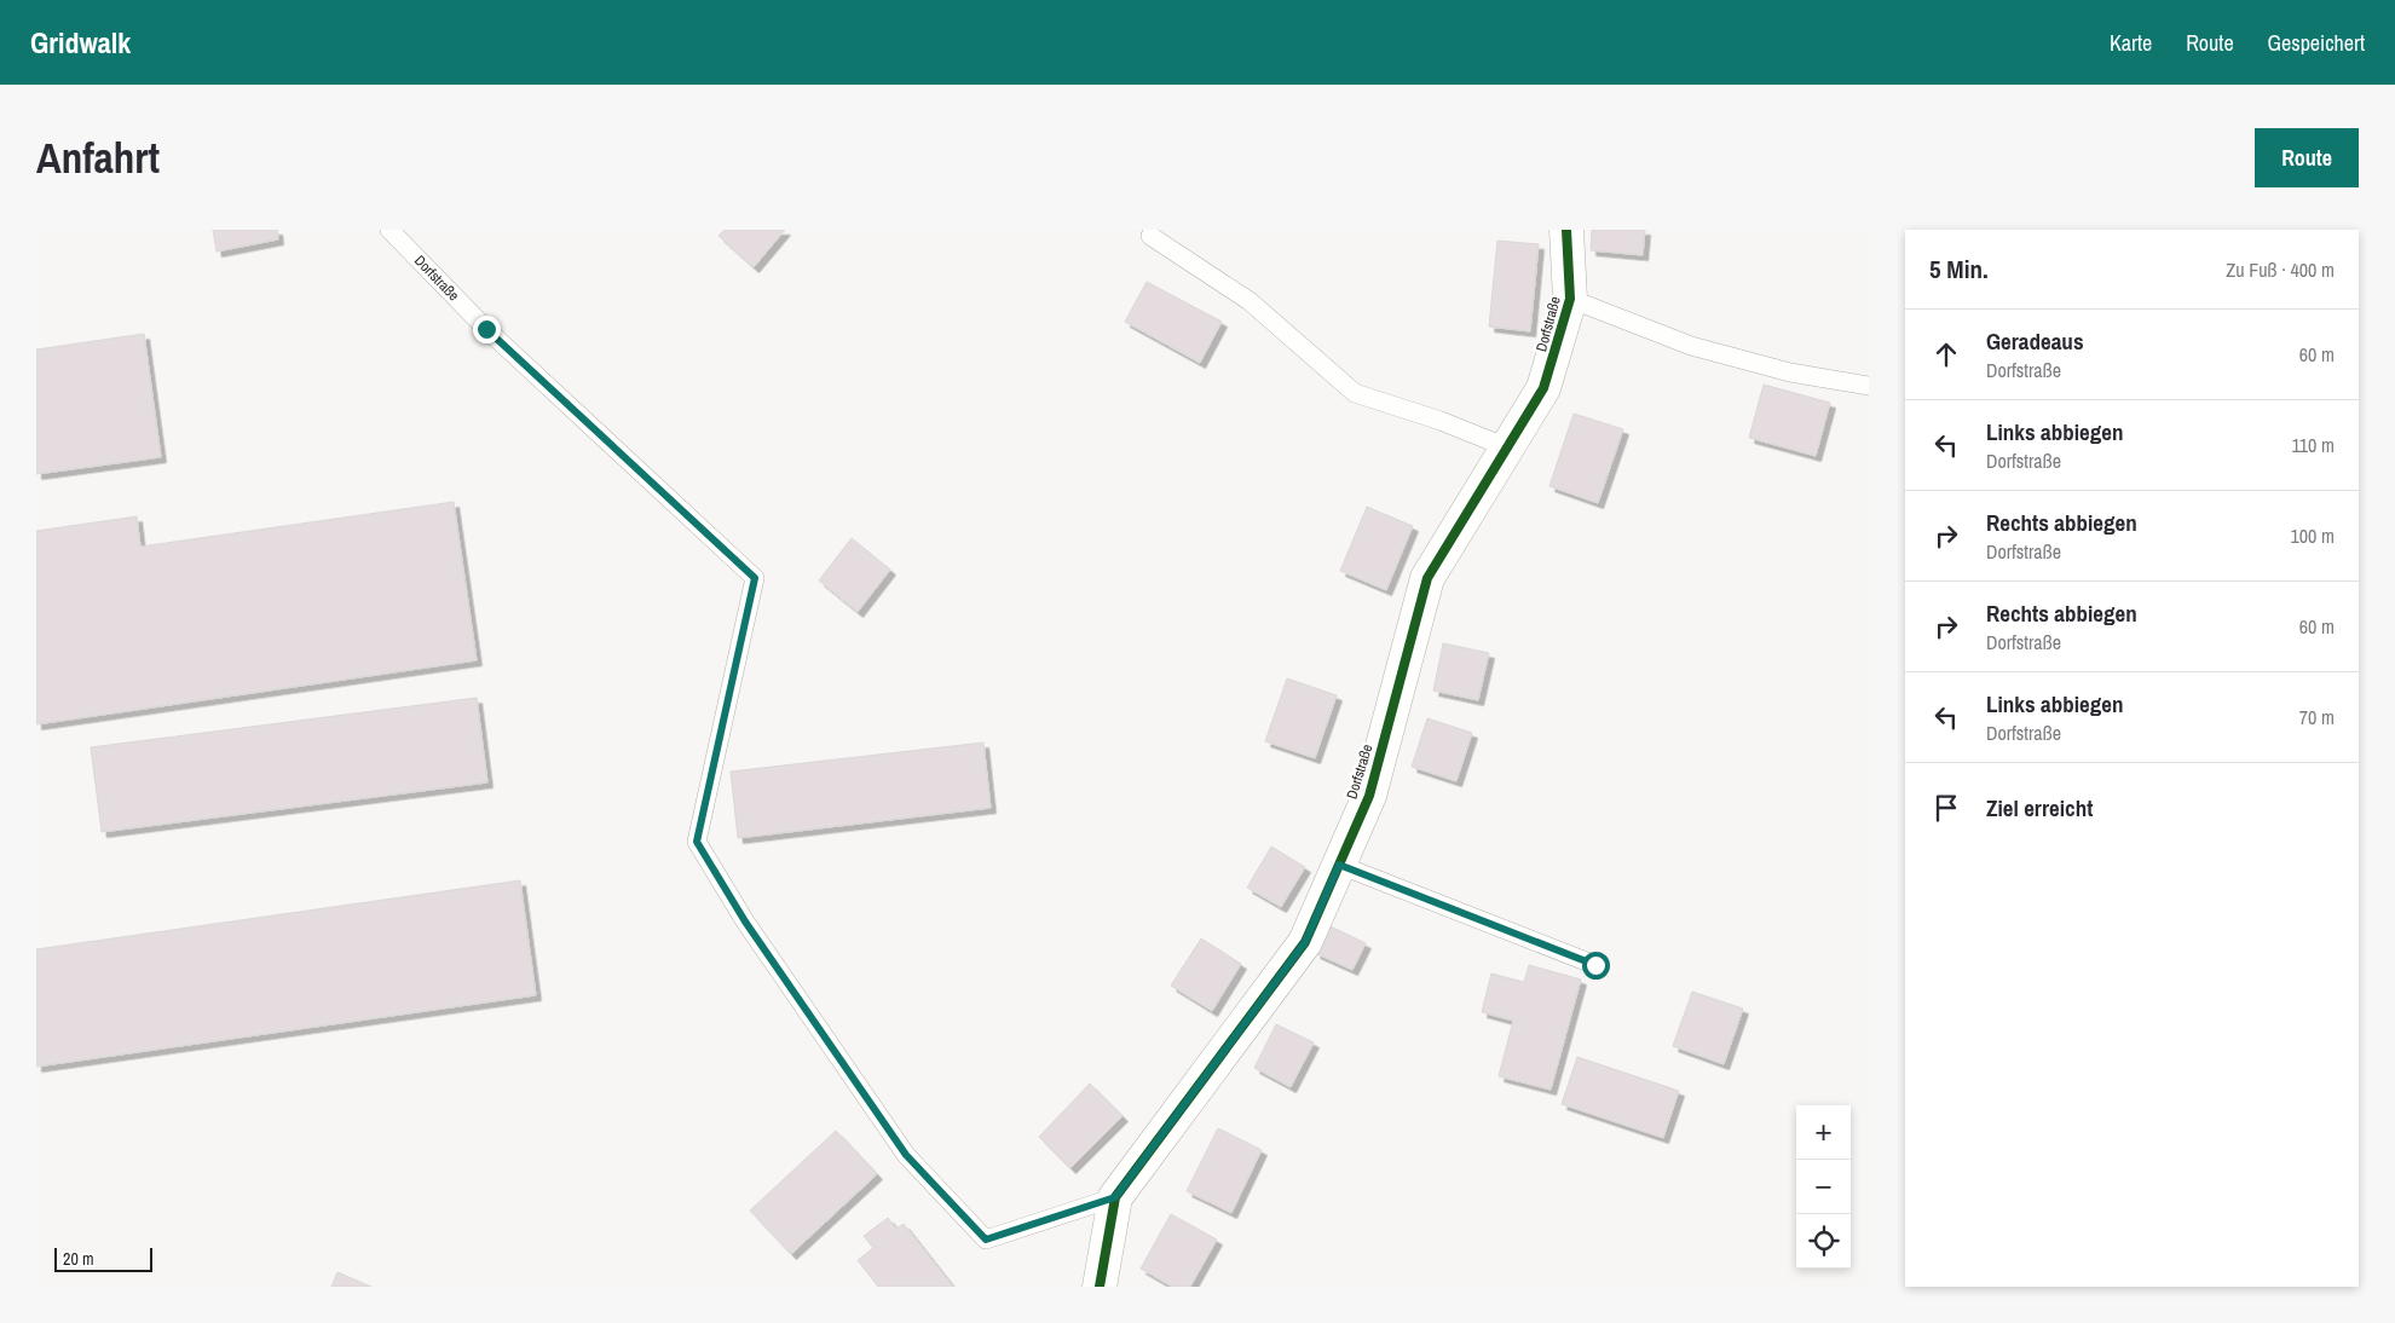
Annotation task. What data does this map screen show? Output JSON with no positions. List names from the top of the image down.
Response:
{
  "streets": {
    "street": ["Dorfstraße"]
  },
  "scale_bar": "20 m",
  "page": {
    "header": "Gridwalk",
    "nav": ["Karte", "Route", "Gespeichert"],
    "buttons": "Route",
    "title": "Anfahrt",
    "heading": ["5 Min.", "Zu Fuß · 400 m"],
    "list": [
      ["Geradeaus", "Dorfstraße", "60 m"],
      ["Links abbiegen", "Dorfstraße", "110 m"],
      ["Rechts abbiegen", "Dorfstraße", "100 m"],
      ["Rechts abbiegen", "Dorfstraße", "60 m"],
      ["Links abbiegen", "Dorfstraße", "70 m"],
      "Ziel erreicht"
    ],
    "map_buttons": ["+", "−"],
    "scale": "20 m"
  }
}
